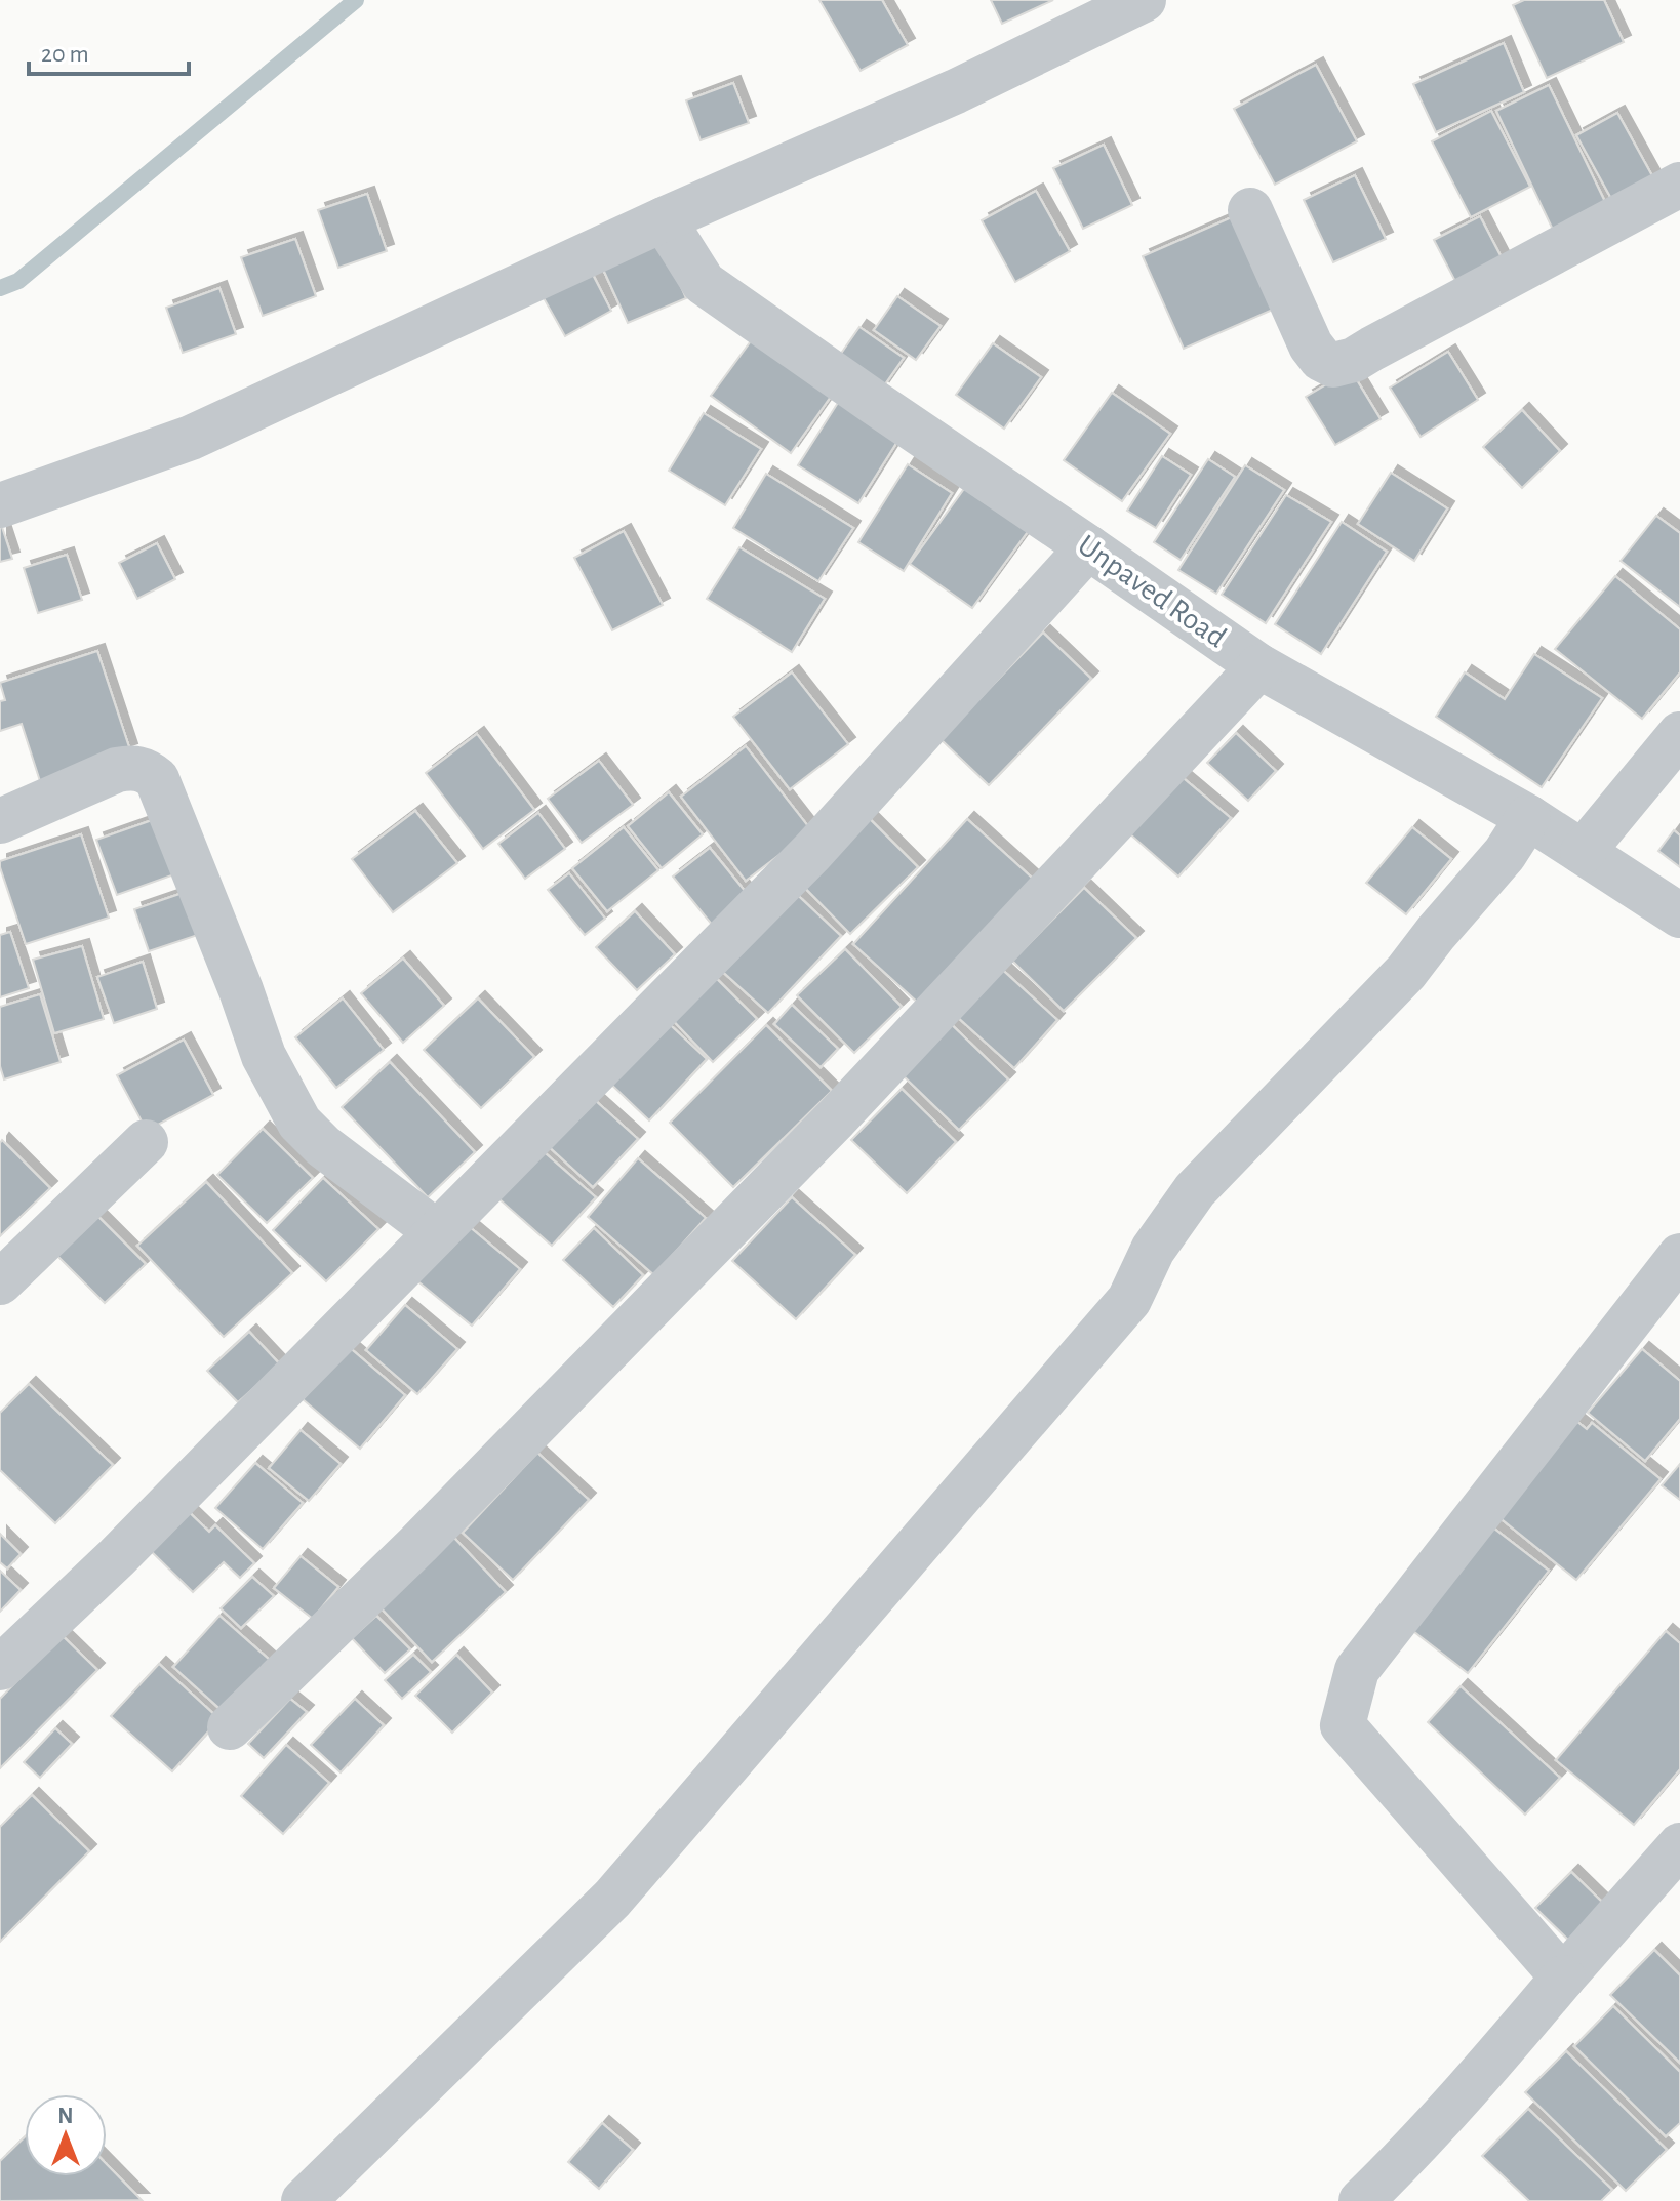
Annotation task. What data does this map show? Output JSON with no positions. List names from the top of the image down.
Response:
{
  "streets": {
    "street": ["Unpaved Road"]
  },
  "scale_bar": "20 m",
  "north": "top"
}
